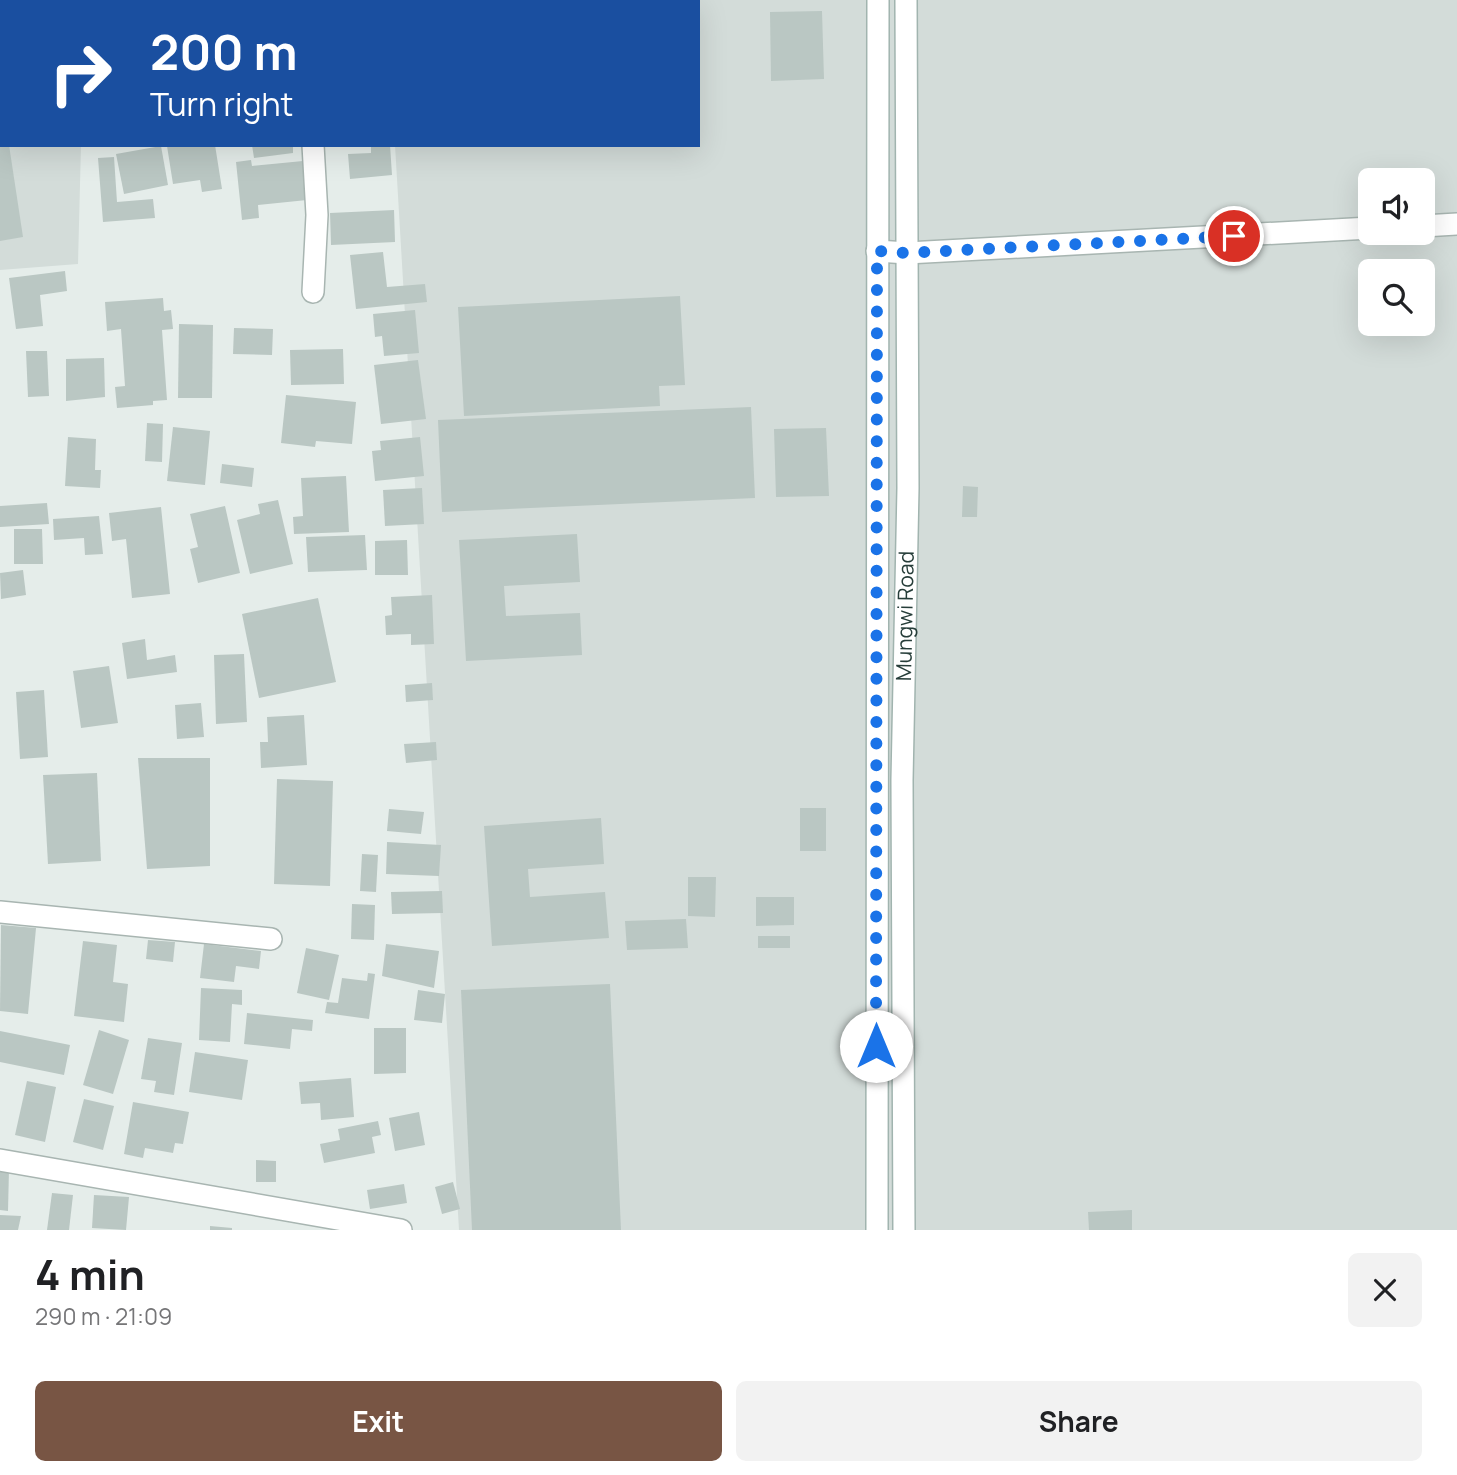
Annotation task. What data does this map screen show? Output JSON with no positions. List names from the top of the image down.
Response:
{
  "streets": {
    "main road": ["Mungwi Road"]
  },
  "page": {
    "turn": ["200 m", "Turn right"],
    "heading": ["4 min", "290 m · 21:09"],
    "buttons": ["Exit", "Share"]
  }
}
